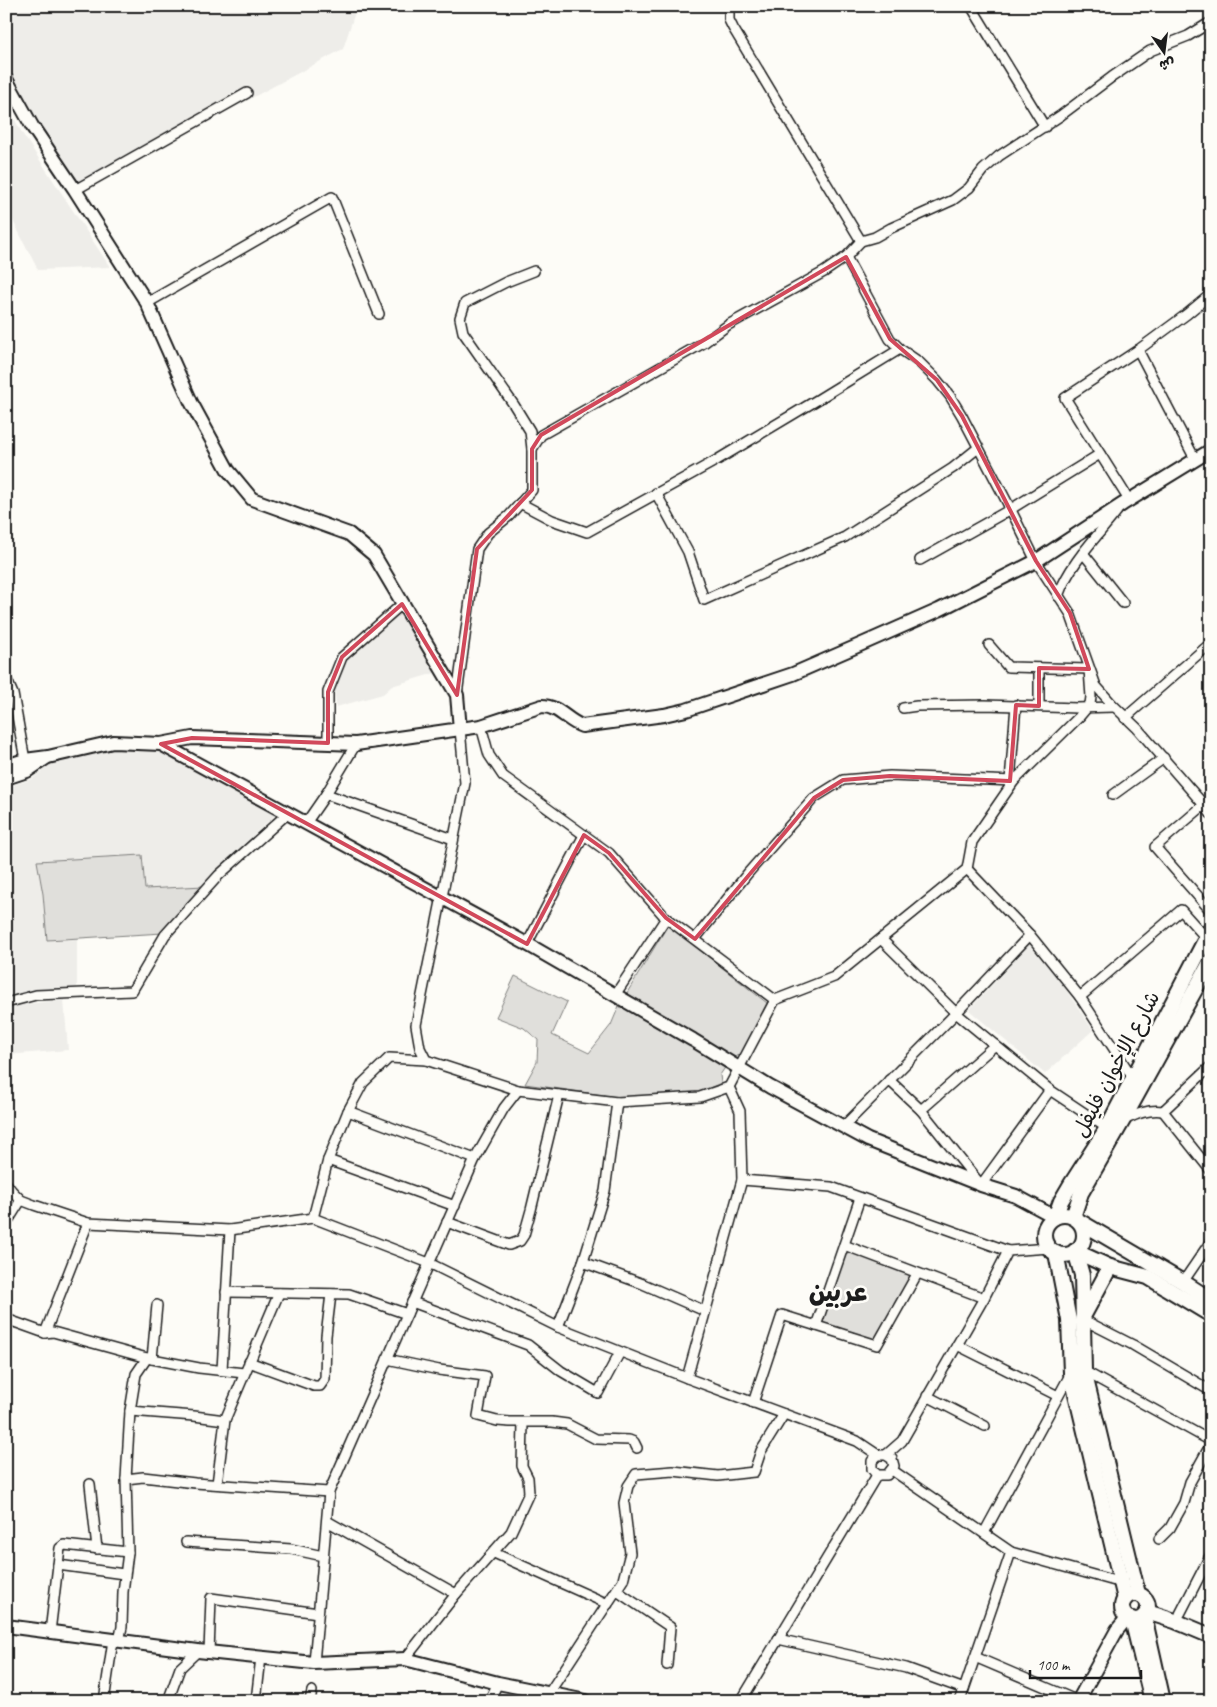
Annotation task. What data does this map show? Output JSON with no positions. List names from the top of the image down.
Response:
{
  "streets": {
    "main road": ["شارع الإخوان فليفل"]
  },
  "districts": ["عربين"],
  "scale_bar": "100 m",
  "north": "bottom"
}
